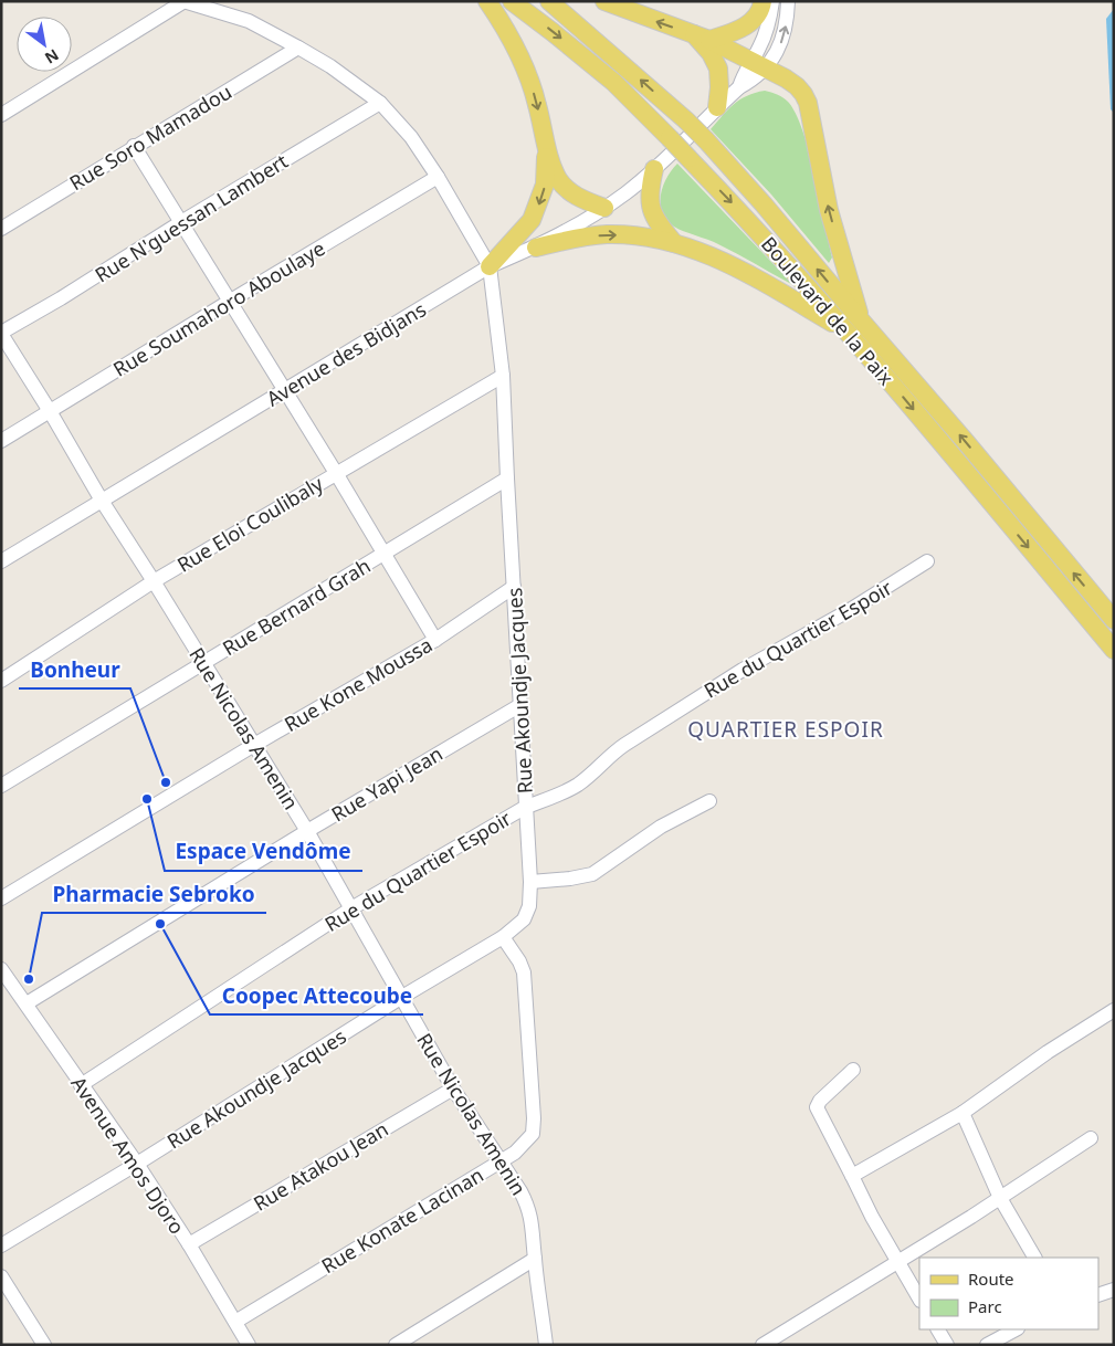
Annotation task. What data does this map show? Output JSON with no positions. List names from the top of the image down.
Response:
{
  "streets": {
    "main road": ["Boulevard de la Paix"],
    "street": [
      "Rue Soro Mamadou",
      "Rue N'guessan Lambert",
      "Rue Soumahoro Aboulaye",
      "Avenue des Bidjans",
      "Rue Eloi Coulibaly",
      "Rue Bernard Grah",
      "Rue du Quartier Espoir",
      "Rue Kone Moussa",
      "Rue Akoundje Jacques",
      "Rue Nicolas Amenin",
      "Rue Yapi Jean",
      "Avenue Amos Djoro",
      "Rue Atakou Jean",
      "Rue Konate Lacinan"
    ]
  },
  "crossings": [
    ["Rue Soro Mamadou", "Rue Akoundje Jacques"],
    ["Rue N'guessan Lambert", "Rue Akoundje Jacques"],
    ["Rue N'guessan Lambert", "Rue Nicolas Amenin"],
    ["Rue Soumahoro Aboulaye", "Rue Akoundje Jacques"],
    ["Rue Soumahoro Aboulaye", "Rue Nicolas Amenin"],
    ["Boulevard de la Paix", "Avenue des Bidjans"],
    ["Avenue des Bidjans", "Rue Akoundje Jacques"],
    ["Avenue des Bidjans", "Rue Nicolas Amenin"],
    ["Rue Eloi Coulibaly", "Rue Akoundje Jacques"],
    ["Rue Eloi Coulibaly", "Rue Nicolas Amenin"],
    ["Rue Bernard Grah", "Rue Akoundje Jacques"],
    ["Rue Bernard Grah", "Rue Nicolas Amenin"],
    ["Rue du Quartier Espoir", "Rue Akoundje Jacques"],
    ["Rue du Quartier Espoir", "Rue Nicolas Amenin"],
    ["Rue du Quartier Espoir", "Avenue Amos Djoro"],
    ["Rue Kone Moussa", "Rue Akoundje Jacques"],
    ["Rue Kone Moussa", "Rue Nicolas Amenin"],
    ["Rue Akoundje Jacques", "Rue Nicolas Amenin"],
    ["Rue Akoundje Jacques", "Rue Yapi Jean"],
    ["Rue Akoundje Jacques", "Avenue Amos Djoro"],
    ["Rue Akoundje Jacques", "Rue Konate Lacinan"],
    ["Rue Nicolas Amenin", "Rue Yapi Jean"],
    ["Rue Nicolas Amenin", "Rue Atakou Jean"],
    ["Rue Nicolas Amenin", "Rue Konate Lacinan"],
    ["Rue Yapi Jean", "Avenue Amos Djoro"],
    ["Avenue Amos Djoro", "Rue Atakou Jean"],
    ["Avenue Amos Djoro", "Rue Konate Lacinan"]
  ],
  "districts": ["QUARTIER ESPOIR"],
  "places": [
    "Bonheur",
    "Espace Vendôme",
    "Coopec Attecoube",
    "Pharmacie Sebroko"
  ],
  "legend": ["Route", "Parc"],
  "north": "bottom right"
}
